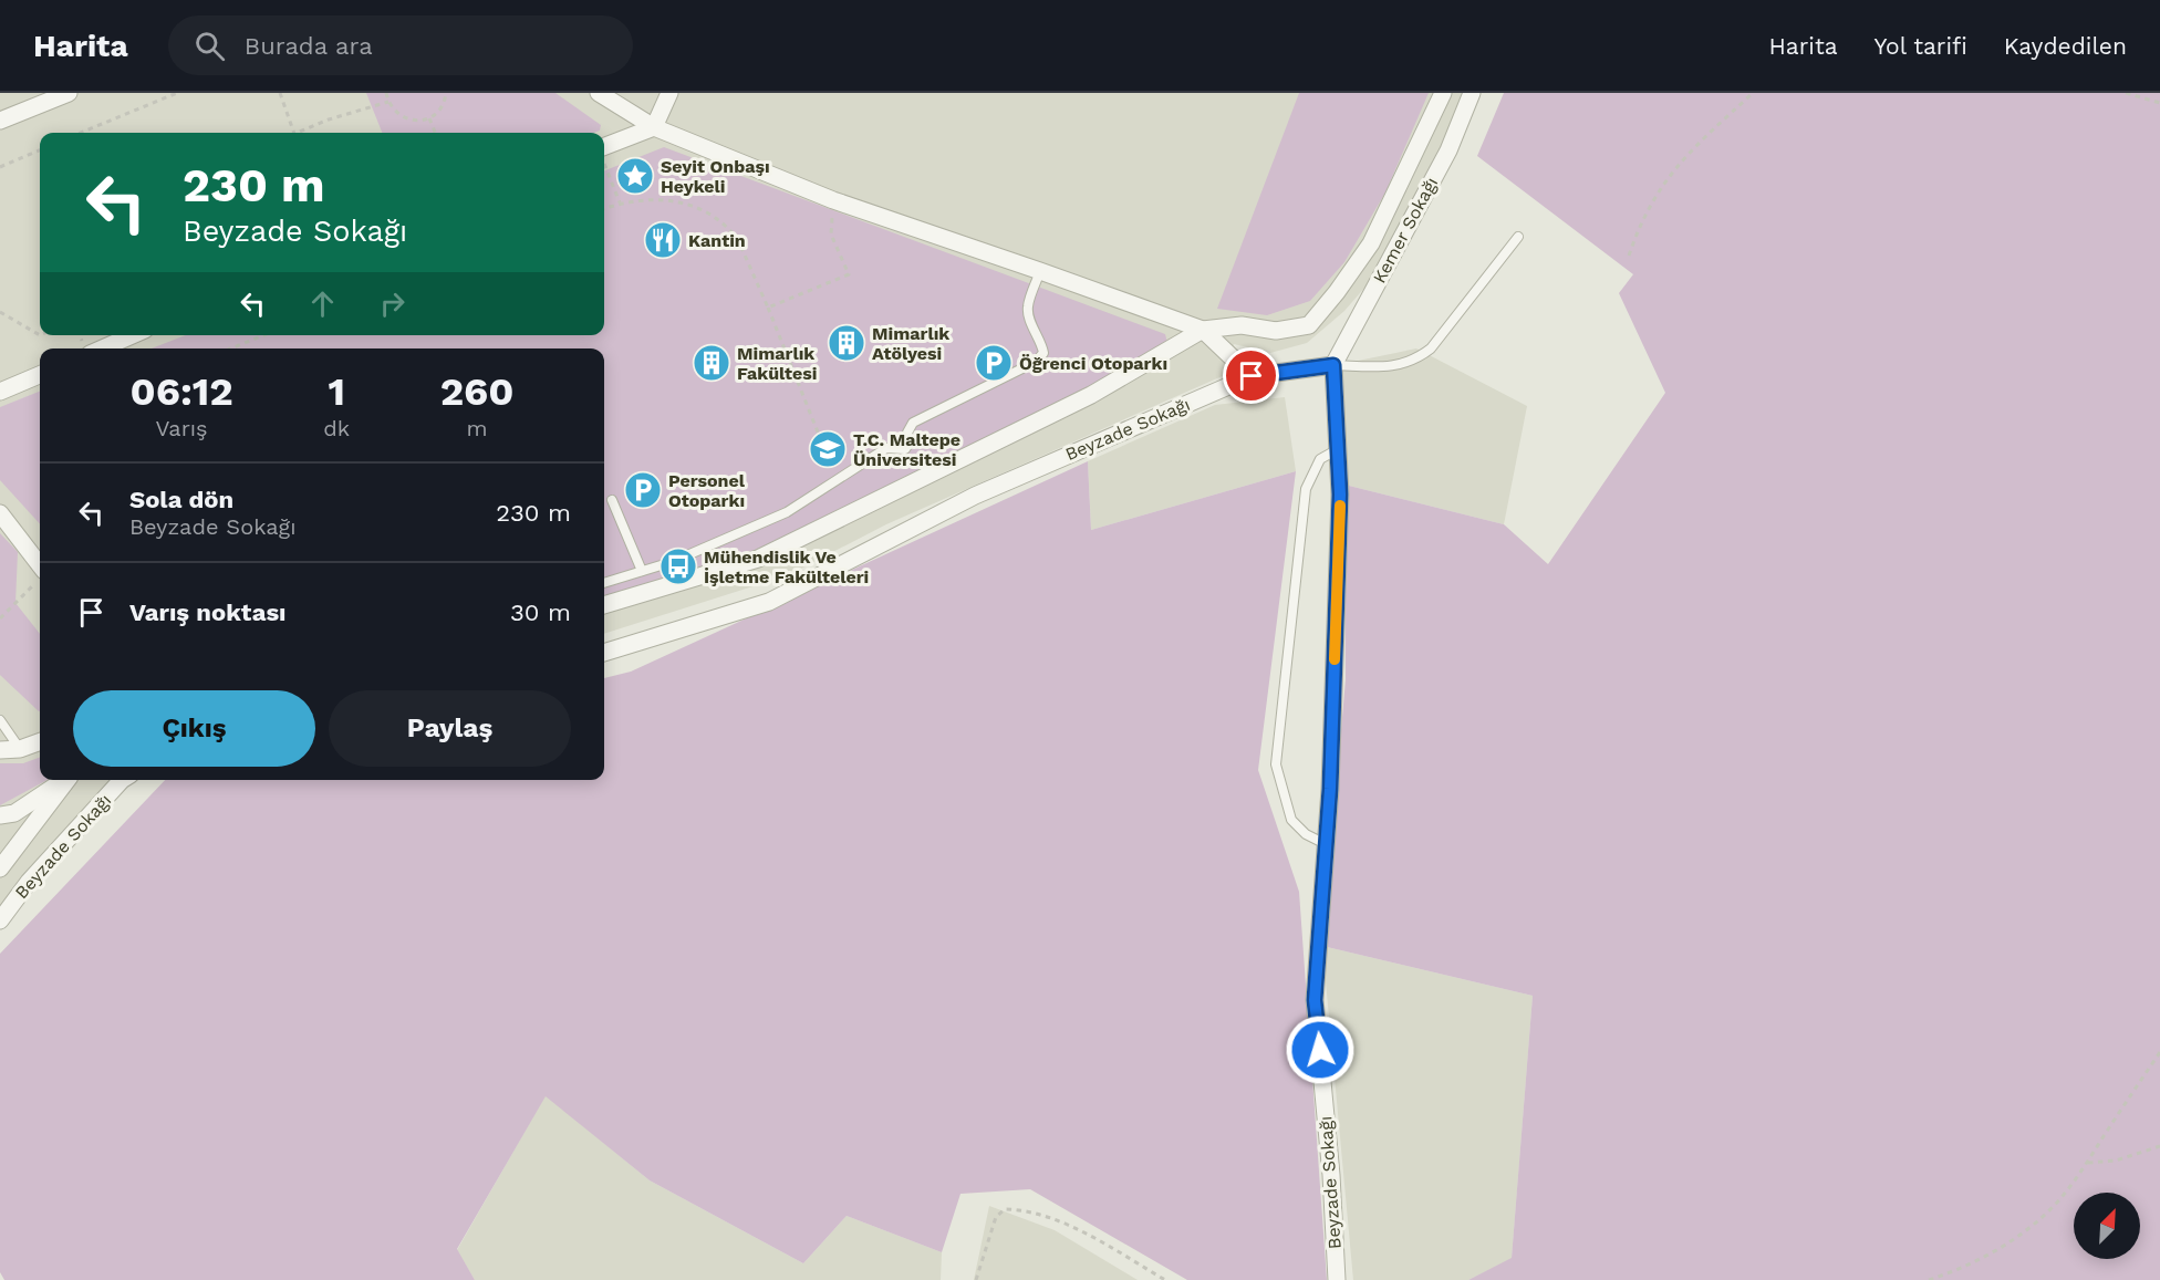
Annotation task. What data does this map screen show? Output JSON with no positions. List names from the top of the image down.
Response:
{
  "streets": {
    "street": ["Kemer Sokağı", "Beyzade Sokağı"]
  },
  "crossings": [
    ["Kemer Sokağı", "Beyzade Sokağı"]
  ],
  "places": {
    "place": ["Seyit Onbaşı Heykeli"],
    "restaurant": ["Kantin"],
    "building": ["Mimarlık Atölyesi", "Mimarlık Fakültesi"],
    "parking": ["Öğrenci Otoparkı", "Personel Otoparkı"],
    "school or university": ["T.C. Maltepe Üniversitesi"],
    "bus stop": ["Mühendislik Ve İşletme Fakülteleri"]
  },
  "north": "top right",
  "page": {
    "header": "Harita",
    "search": "Burada ara",
    "nav": ["Harita", "Yol tarifi", "Kaydedilen"],
    "turn": ["230 m", "Beyzade Sokağı"],
    "eta": [
      "06:12",
      "Varış",
      "1",
      "dk",
      "260",
      "m"
    ],
    "list": [
      {
        "name": "Sola dön",
        "note": "Beyzade Sokağı",
        "value": "230 m"
      },
      {
        "name": "Varış noktası",
        "value": "30 m"
      }
    ],
    "buttons": ["Çıkış", "Paylaş"]
  }
}
